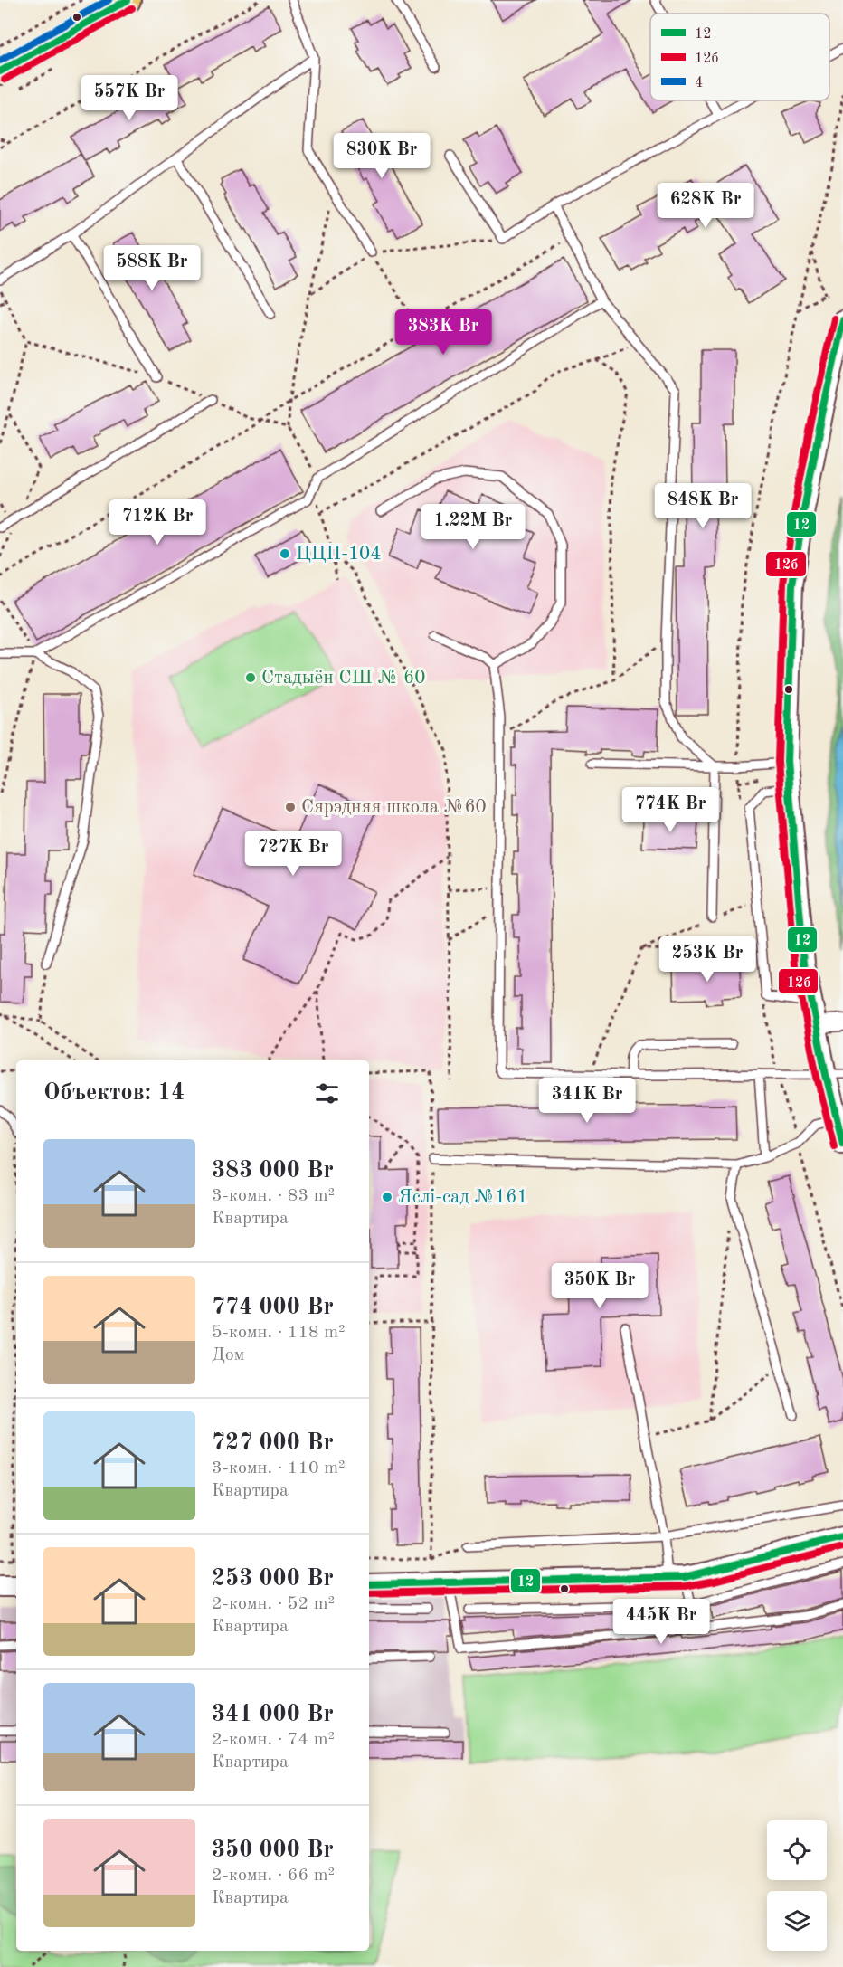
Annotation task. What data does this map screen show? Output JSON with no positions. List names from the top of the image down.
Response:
{
  "places": [
    "ЦЦП-104",
    "Стадыён СШ № 60",
    "Сярэдняя школа №60",
    "Яслі-сад №161"
  ],
  "lines": ["transit line 12", "transit line 4", "transit line 12б"],
  "legend": ["12", "12б", "4"],
  "page": {
    "price": [
      "557K Br",
      "830K Br",
      "628K Br",
      "588K Br",
      "383K Br",
      "848K Br",
      "712K Br",
      "1.22M Br",
      "774K Br",
      "727K Br",
      "253K Br",
      "341K Br",
      "350K Br",
      "445K Br"
    ],
    "heading": "Объектов: 14",
    "list": [
      {
        "name": "383 000 Br",
        "note": "3-комн. · 83 m² · Квартира"
      },
      {
        "name": "774 000 Br",
        "note": "5-комн. · 118 m² · Дом"
      },
      {
        "name": "727 000 Br",
        "note": "3-комн. · 110 m² · Квартира"
      },
      {
        "name": "253 000 Br",
        "note": "2-комн. · 52 m² · Квартира"
      },
      {
        "name": "341 000 Br",
        "note": "2-комн. · 74 m² · Квартира"
      },
      {
        "name": "350 000 Br",
        "note": "2-комн. · 66 m² · Квартира"
      }
    ]
  }
}
